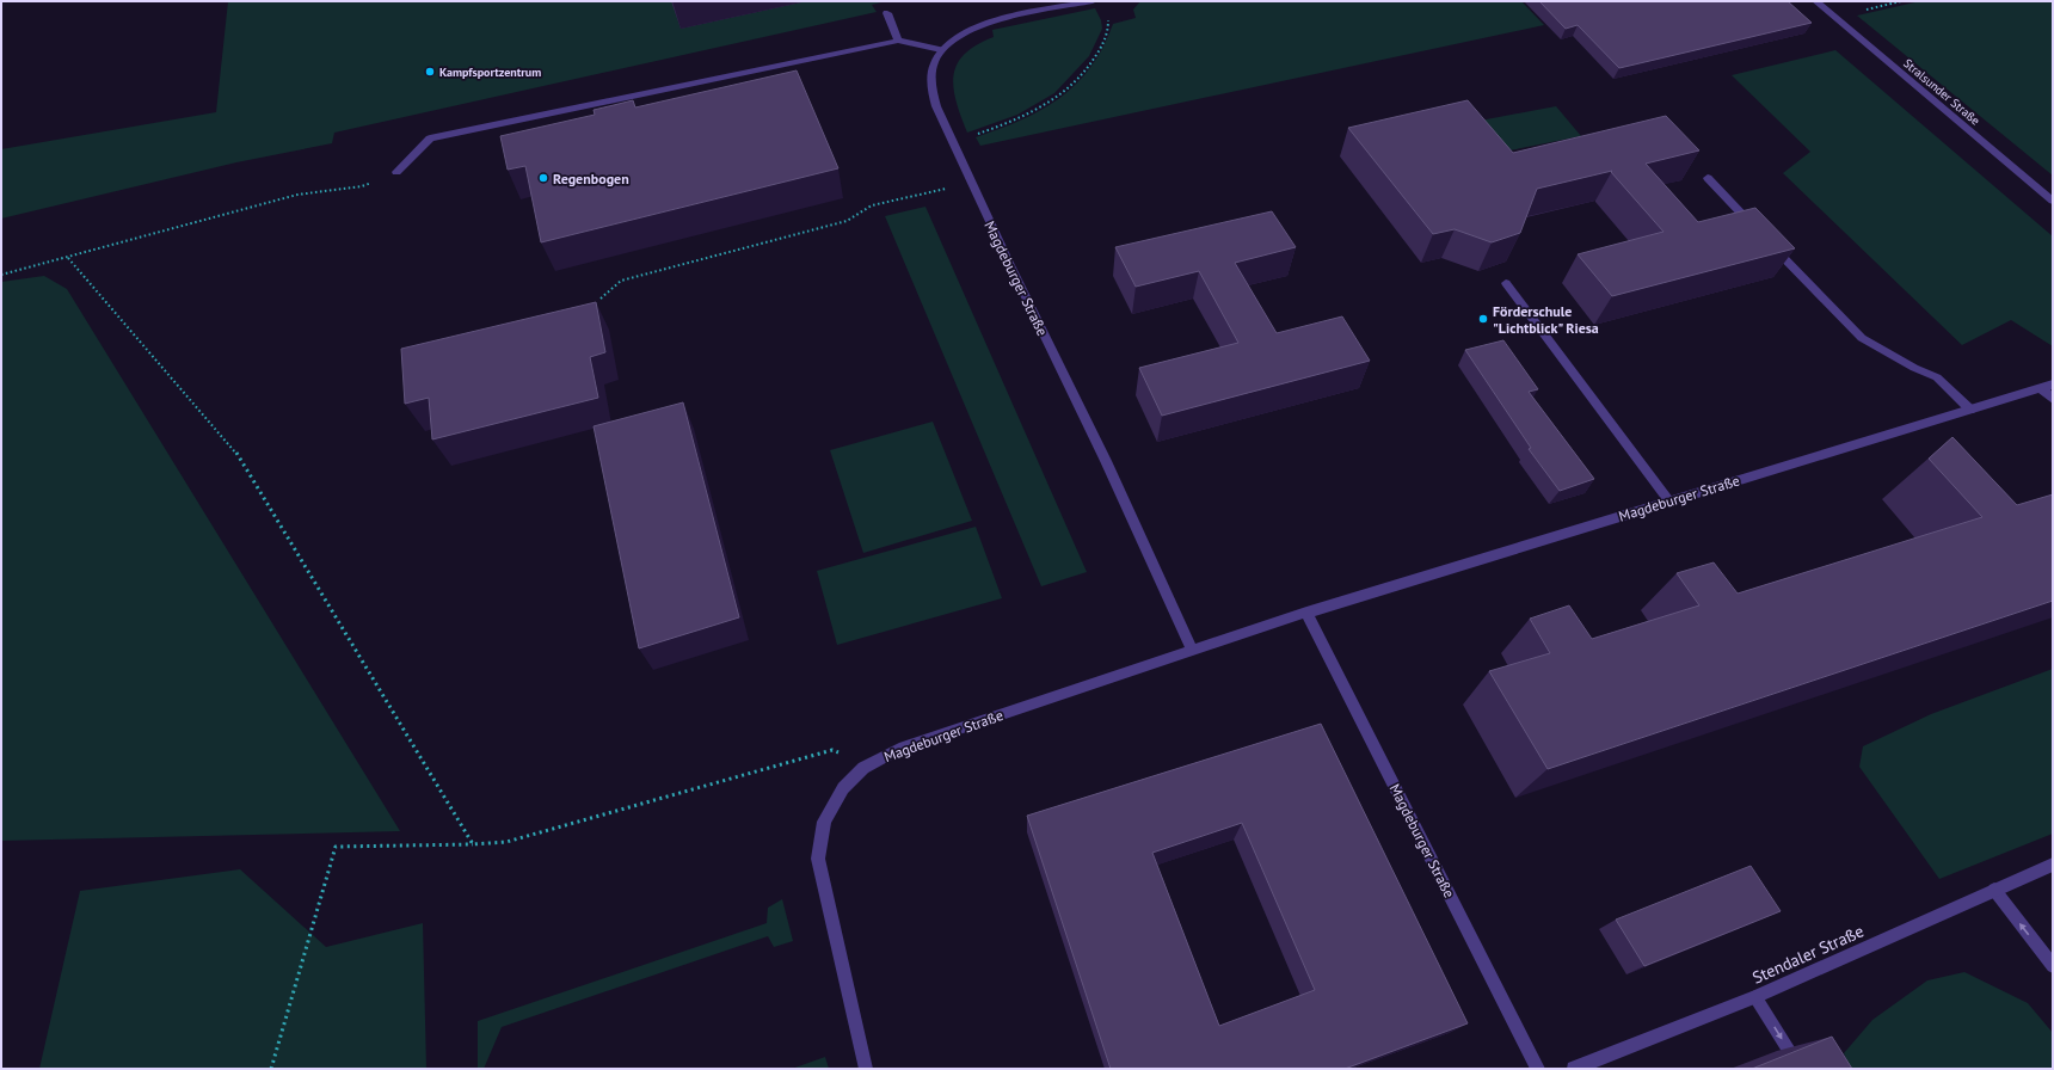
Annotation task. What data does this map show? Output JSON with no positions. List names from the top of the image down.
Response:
{
  "streets": {
    "street": ["Stralsunder Straße", "Magdeburger Straße", "Stendaler Straße"]
  },
  "places": ["Kampfsportzentrum", "Regenbogen", "Förderschule \"Lichtblick\" Riesa"]
}
